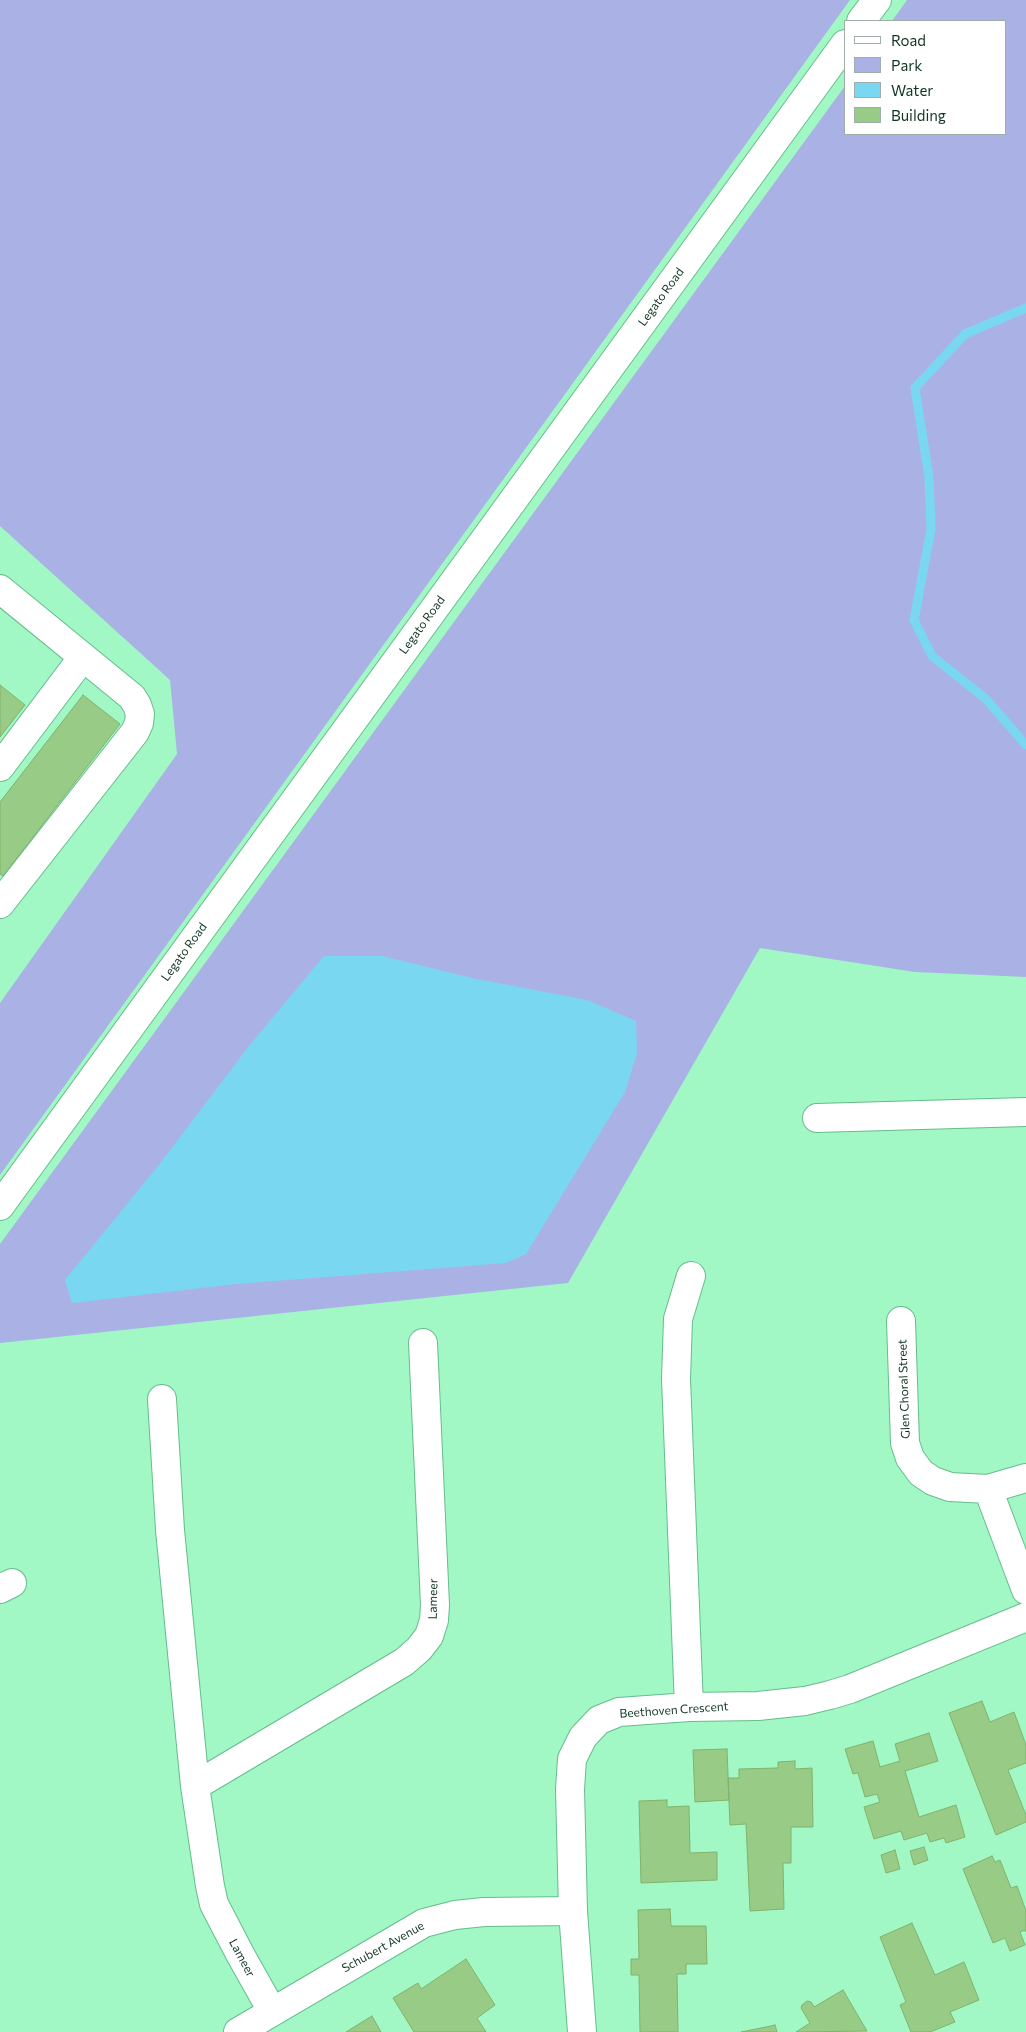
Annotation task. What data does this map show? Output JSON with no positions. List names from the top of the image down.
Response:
{
  "streets": {
    "street": [
      "Legato Road",
      "Glen Choral Street",
      "Lameer",
      "Beethoven Crescent",
      "Schubert Avenue"
    ]
  },
  "crossings": [
    ["Lameer", "Schubert Avenue"],
    ["Beethoven Crescent", "Schubert Avenue"]
  ],
  "legend": [
    "Road",
    "Park",
    "Water",
    "Building"
  ]
}
